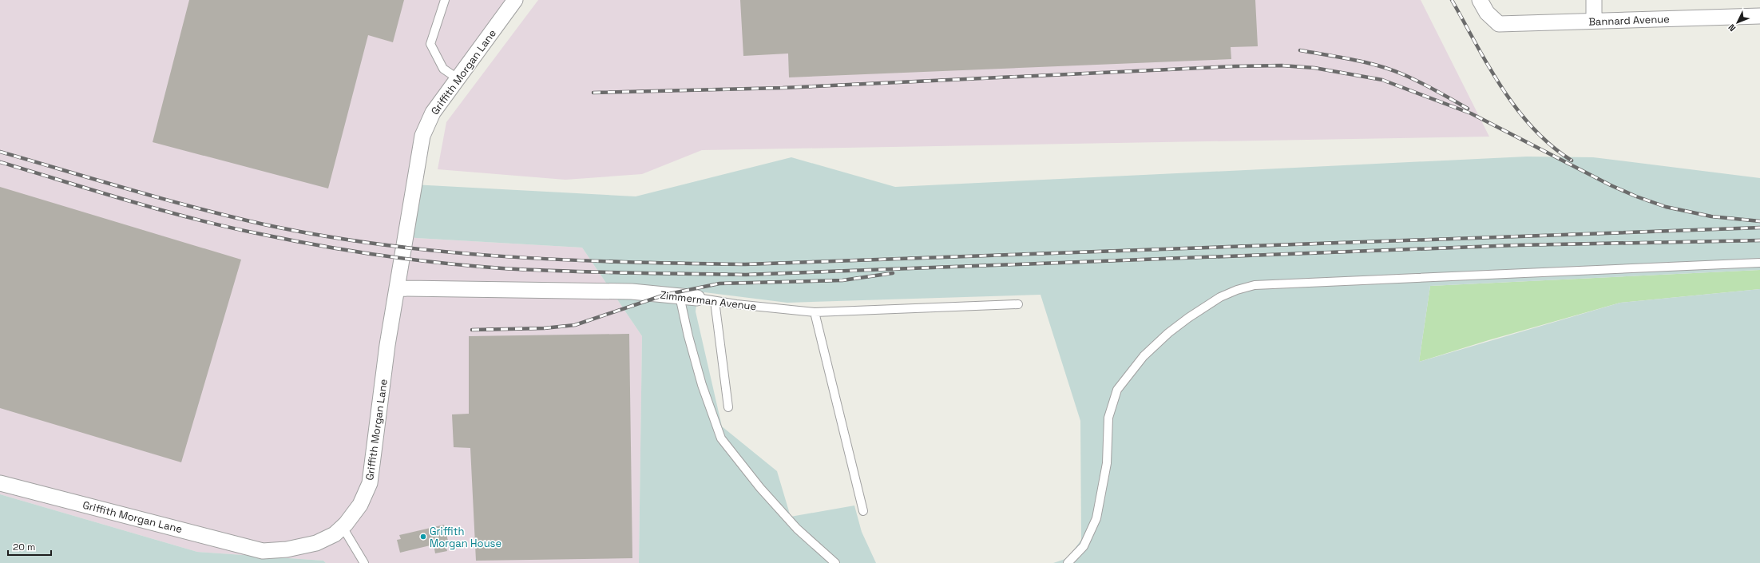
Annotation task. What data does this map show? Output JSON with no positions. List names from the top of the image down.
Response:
{
  "streets": {
    "street": ["Bannard Avenue", "Griffith Morgan Lane", "Zimmerman Avenue"]
  },
  "crossings": [
    ["Griffith Morgan Lane", "Zimmerman Avenue"]
  ],
  "places": ["Griffith Morgan House"],
  "scale_bar": "20 m",
  "north": "bottom left"
}
